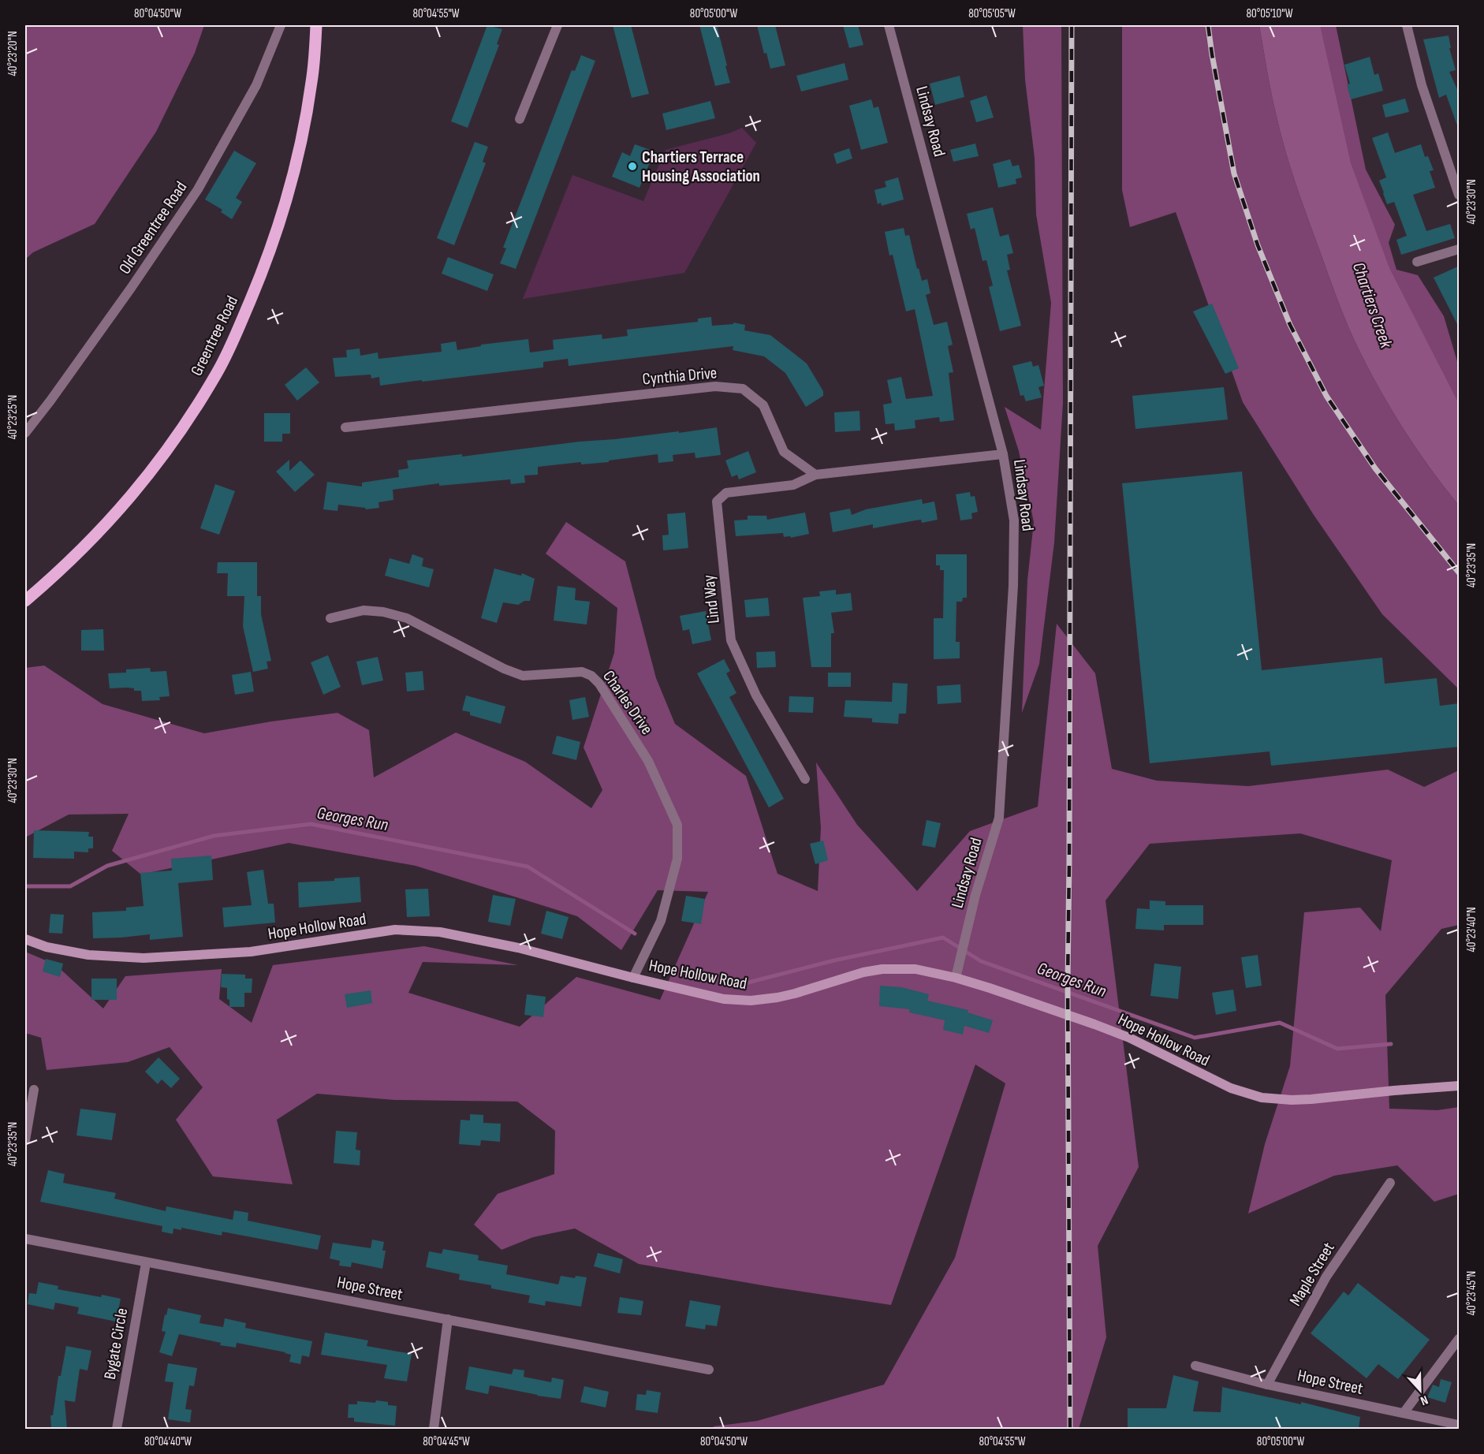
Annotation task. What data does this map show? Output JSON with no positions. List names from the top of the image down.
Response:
{
  "streets": {
    "main road": ["Greentree Road", "Hope Hollow Road"],
    "street": [
      "Lindsay Road",
      "Old Greentree Road",
      "Cynthia Drive",
      "Lind Way",
      "Charles Drive",
      "Maple Street",
      "Hope Street",
      "Bygate Circle"
    ]
  },
  "crossings": [
    ["Lindsay Road", "Hope Hollow Road"],
    ["Cynthia Drive", "Lind Way"],
    ["Charles Drive", "Hope Hollow Road"],
    ["Maple Street", "Hope Street"],
    ["Hope Street", "Bygate Circle"]
  ],
  "water": ["Chartiers Creek", "Georges Run"],
  "places": ["Chartiers Terrace Housing Association"],
  "north": "bottom",
  "coordinates": [
    "80°04'50\"W",
    "80°04'55\"W",
    "80°05'00\"W",
    "80°05'05\"W",
    "80°05'10\"W",
    "40°23'20\"N",
    "40°23'30\"N",
    "40°23'25\"N",
    "40°23'35\"N",
    "40°23'40\"N",
    "40°23'45\"N",
    "80°04'40\"W",
    "80°04'45\"W"
  ]
}
